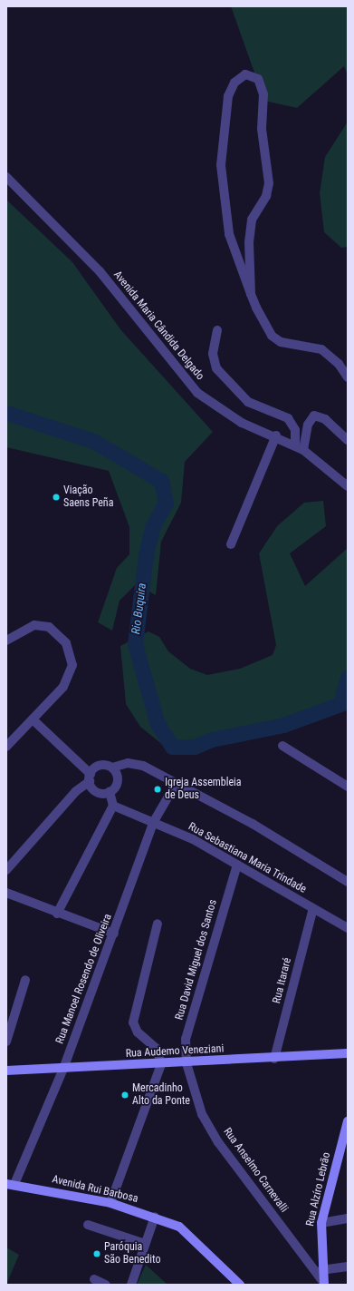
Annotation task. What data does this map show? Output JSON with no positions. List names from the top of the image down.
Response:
{
  "streets": {
    "main road": ["Rua Audemo Veneziani", "Avenida Rui Barbosa", "Rua Alzíro Lebrão"],
    "street": [
      "Avenida Maria Cândida Delgado",
      "Rua Sebastiana Maria Trindade",
      "Rua David Miguel dos Santos",
      "Rua Manoel Rosendo de Oliveira",
      "Rua Itararé",
      "Rua Anselmo Carnevalli"
    ]
  },
  "crossings": [
    ["Rua Sebastiana Maria Trindade", "Rua David Miguel dos Santos"],
    ["Rua Sebastiana Maria Trindade", "Rua Manoel Rosendo de Oliveira"],
    ["Rua Sebastiana Maria Trindade", "Rua Itararé"],
    ["Rua David Miguel dos Santos", "Rua Audemo Veneziani"],
    ["Rua David Miguel dos Santos", "Rua Anselmo Carnevalli"],
    ["Rua Manoel Rosendo de Oliveira", "Rua Audemo Veneziani"],
    ["Rua Manoel Rosendo de Oliveira", "Avenida Rui Barbosa"],
    ["Rua Itararé", "Rua Audemo Veneziani"],
    ["Rua Audemo Veneziani", "Rua Anselmo Carnevalli"],
    ["Rua Anselmo Carnevalli", "Rua Alzíro Lebrão"]
  ],
  "water": ["Rio Buquira"],
  "places": [
    "Viação Saens Peña",
    "Igreja Assembleia de Deus",
    "Mercadinho Alto da Ponte",
    "Paróquia São Benedito"
  ]
}
